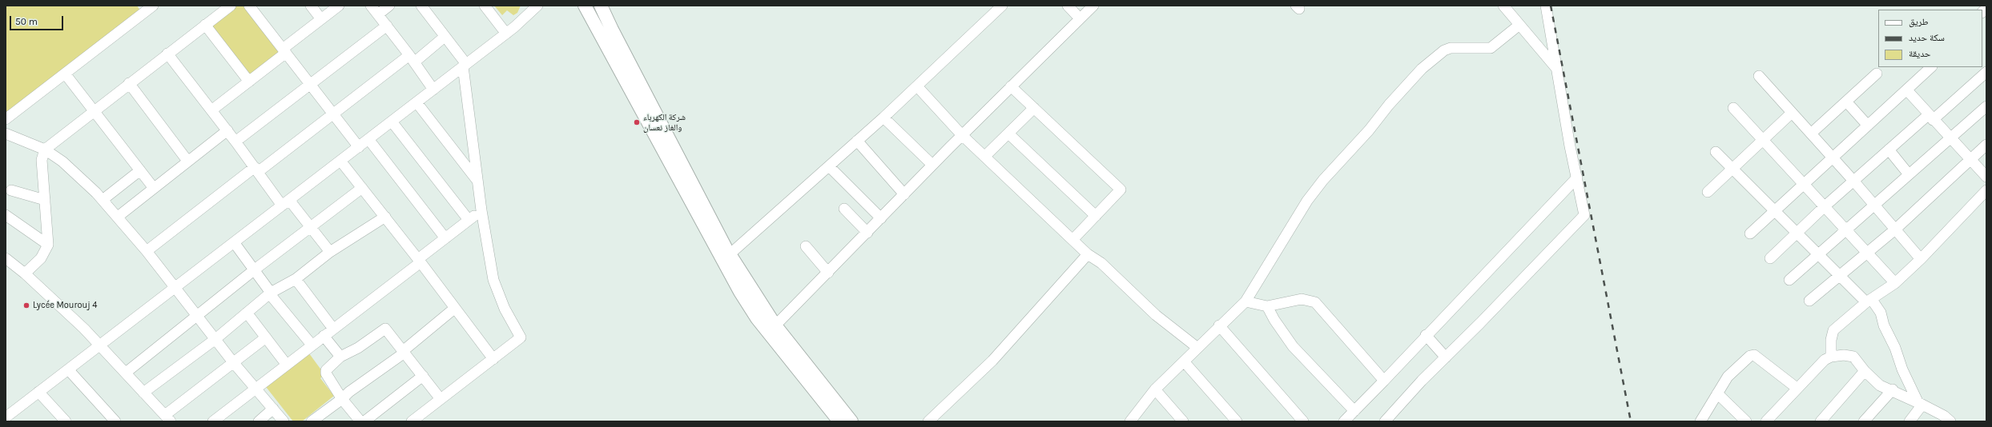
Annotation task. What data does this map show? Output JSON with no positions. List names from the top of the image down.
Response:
{
  "places": ["شركة الكهرباء والغاز نعسان", "Lycée Mourouj 4"],
  "legend": ["طريق", "سكة حديد", "حديقة"],
  "scale_bar": "50 m"
}
